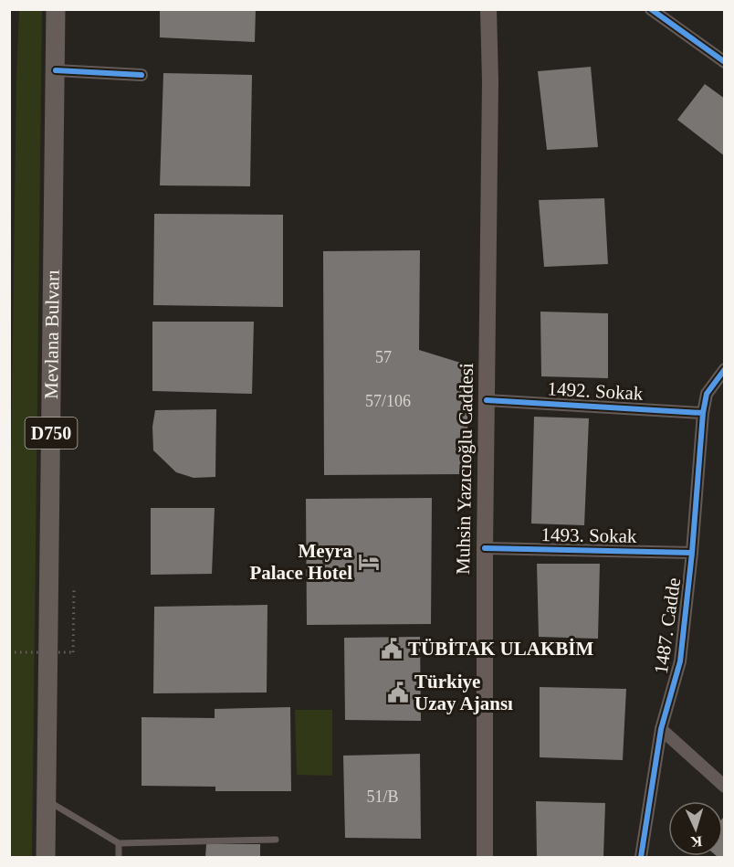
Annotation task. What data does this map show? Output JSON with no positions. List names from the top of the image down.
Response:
{
  "streets": {
    "highway": ["Mevlana Bulvarı", "D750"],
    "main road": ["Muhsin Yazıcıoğlu Caddesi"],
    "street": ["1492. Sokak", "1493. Sokak", "1487. Cadde"]
  },
  "crossings": [
    ["1492. Sokak", "Muhsin Yazıcıoğlu Caddesi"],
    ["1492. Sokak", "1487. Cadde"],
    ["Muhsin Yazıcıoğlu Caddesi", "1493. Sokak"],
    ["1493. Sokak", "1487. Cadde"]
  ],
  "places": {
    "hotel": ["Meyra Palace Hotel"],
    "public building": ["TÜBİTAK ULAKBİM", "Türkiye Uzay Ajansı"]
  },
  "house_numbers": ["57", "57/106", "51/B"],
  "north": "bottom"
}
